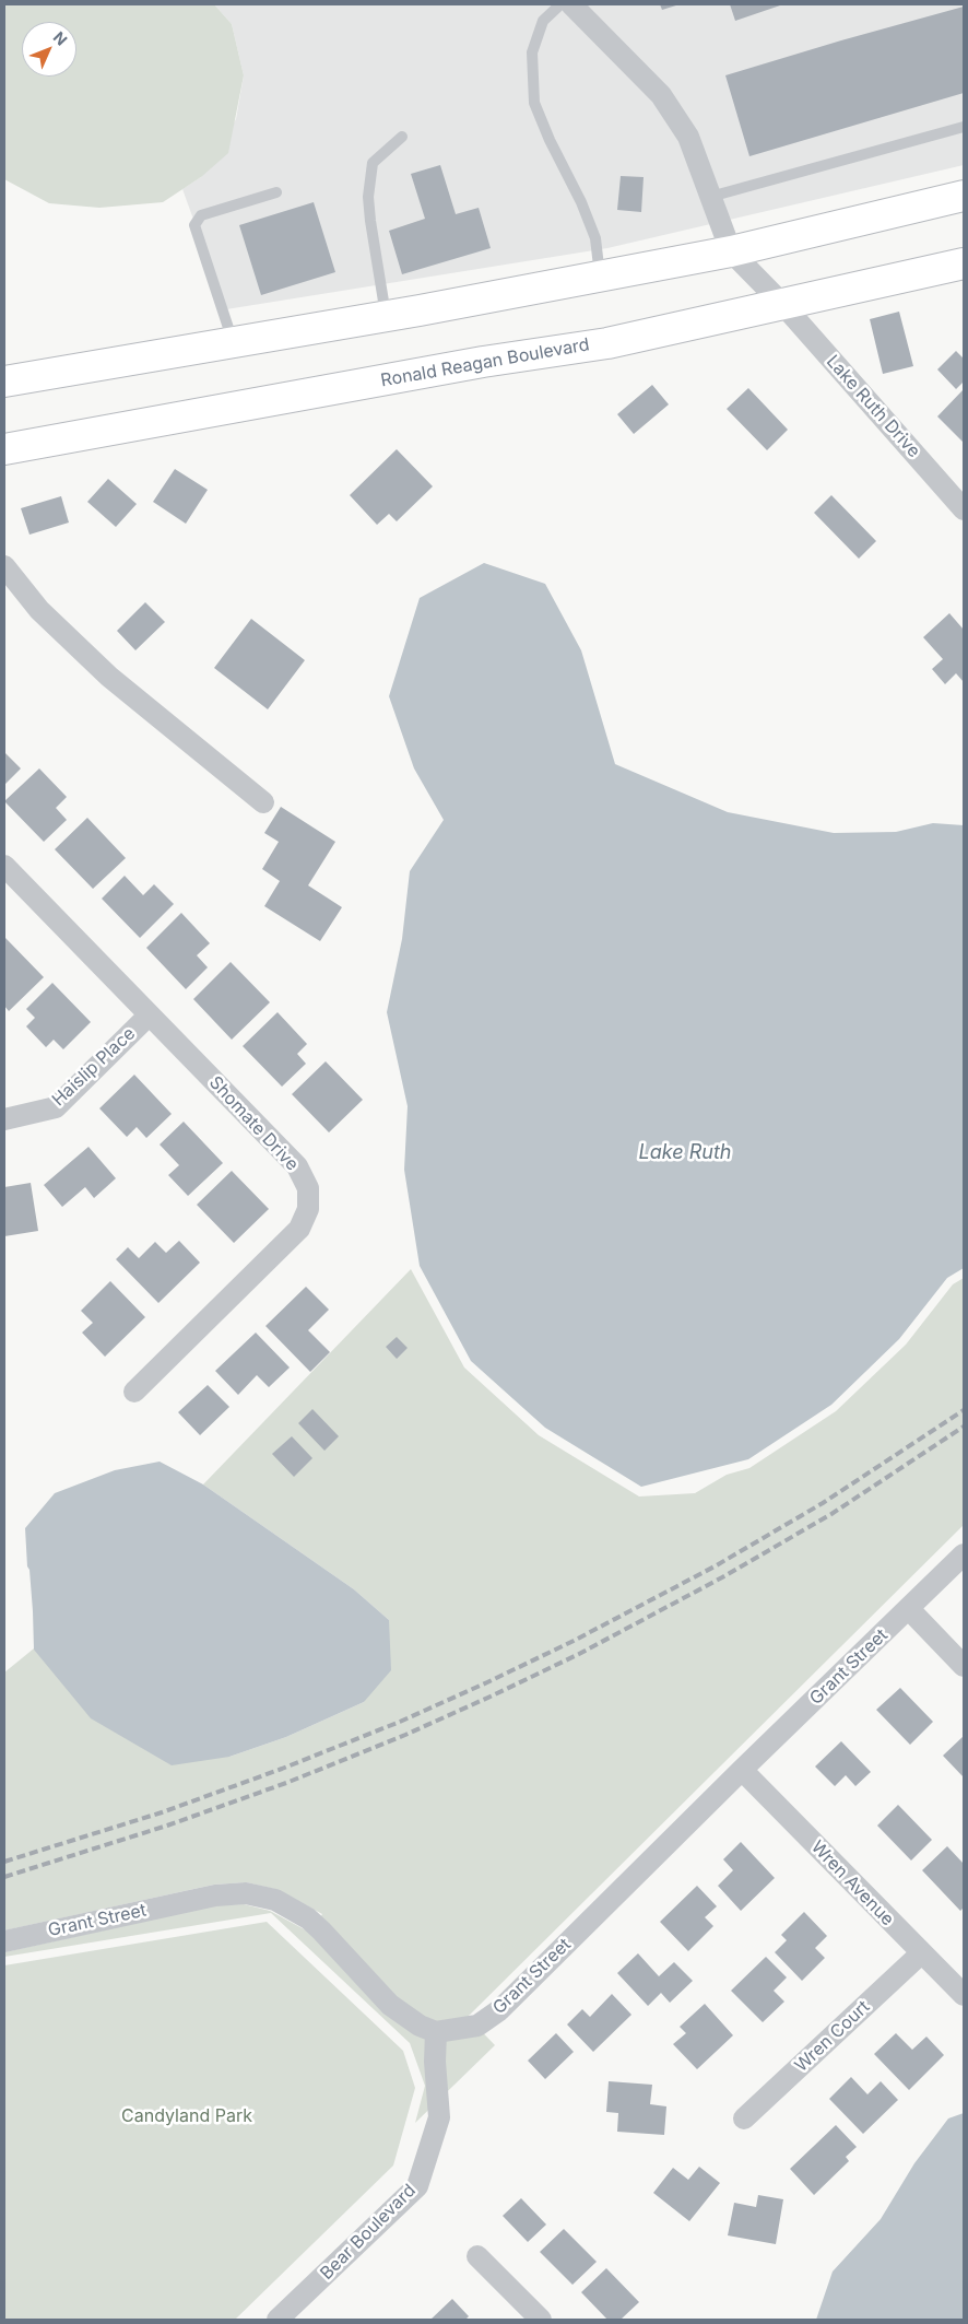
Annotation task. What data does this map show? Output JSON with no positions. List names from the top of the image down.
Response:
{
  "streets": {
    "main road": ["Ronald Reagan Boulevard"],
    "street": [
      "Lake Ruth Drive",
      "Haislip Place",
      "Shomate Drive",
      "Grant Street",
      "Wren Avenue",
      "Wren Court",
      "Bear Boulevard"
    ]
  },
  "crossings": [
    ["Ronald Reagan Boulevard", "Lake Ruth Drive"],
    ["Haislip Place", "Shomate Drive"],
    ["Grant Street", "Wren Avenue"],
    ["Grant Street", "Bear Boulevard"],
    ["Wren Avenue", "Wren Court"]
  ],
  "water": ["Lake Ruth"],
  "parks": ["Candyland Park"],
  "north": "top right"
}
